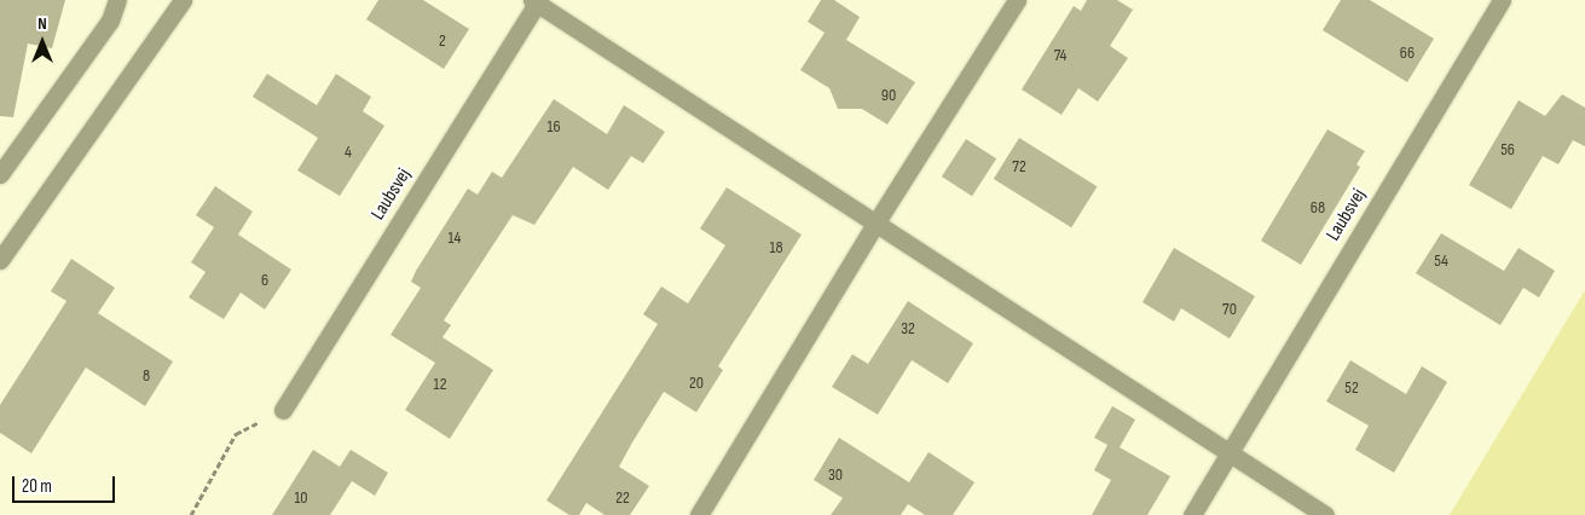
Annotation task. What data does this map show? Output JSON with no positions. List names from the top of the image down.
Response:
{
  "streets": {
    "street": ["Laubsvej"]
  },
  "house_numbers": [
    "2",
    "66",
    "74",
    "90",
    "16",
    "56",
    "4",
    "72",
    "68",
    "14",
    "18",
    "54",
    "6",
    "70",
    "32",
    "8",
    "20",
    "12",
    "52",
    "30",
    "10",
    "22"
  ],
  "scale_bar": "20 m",
  "north": "top"
}
